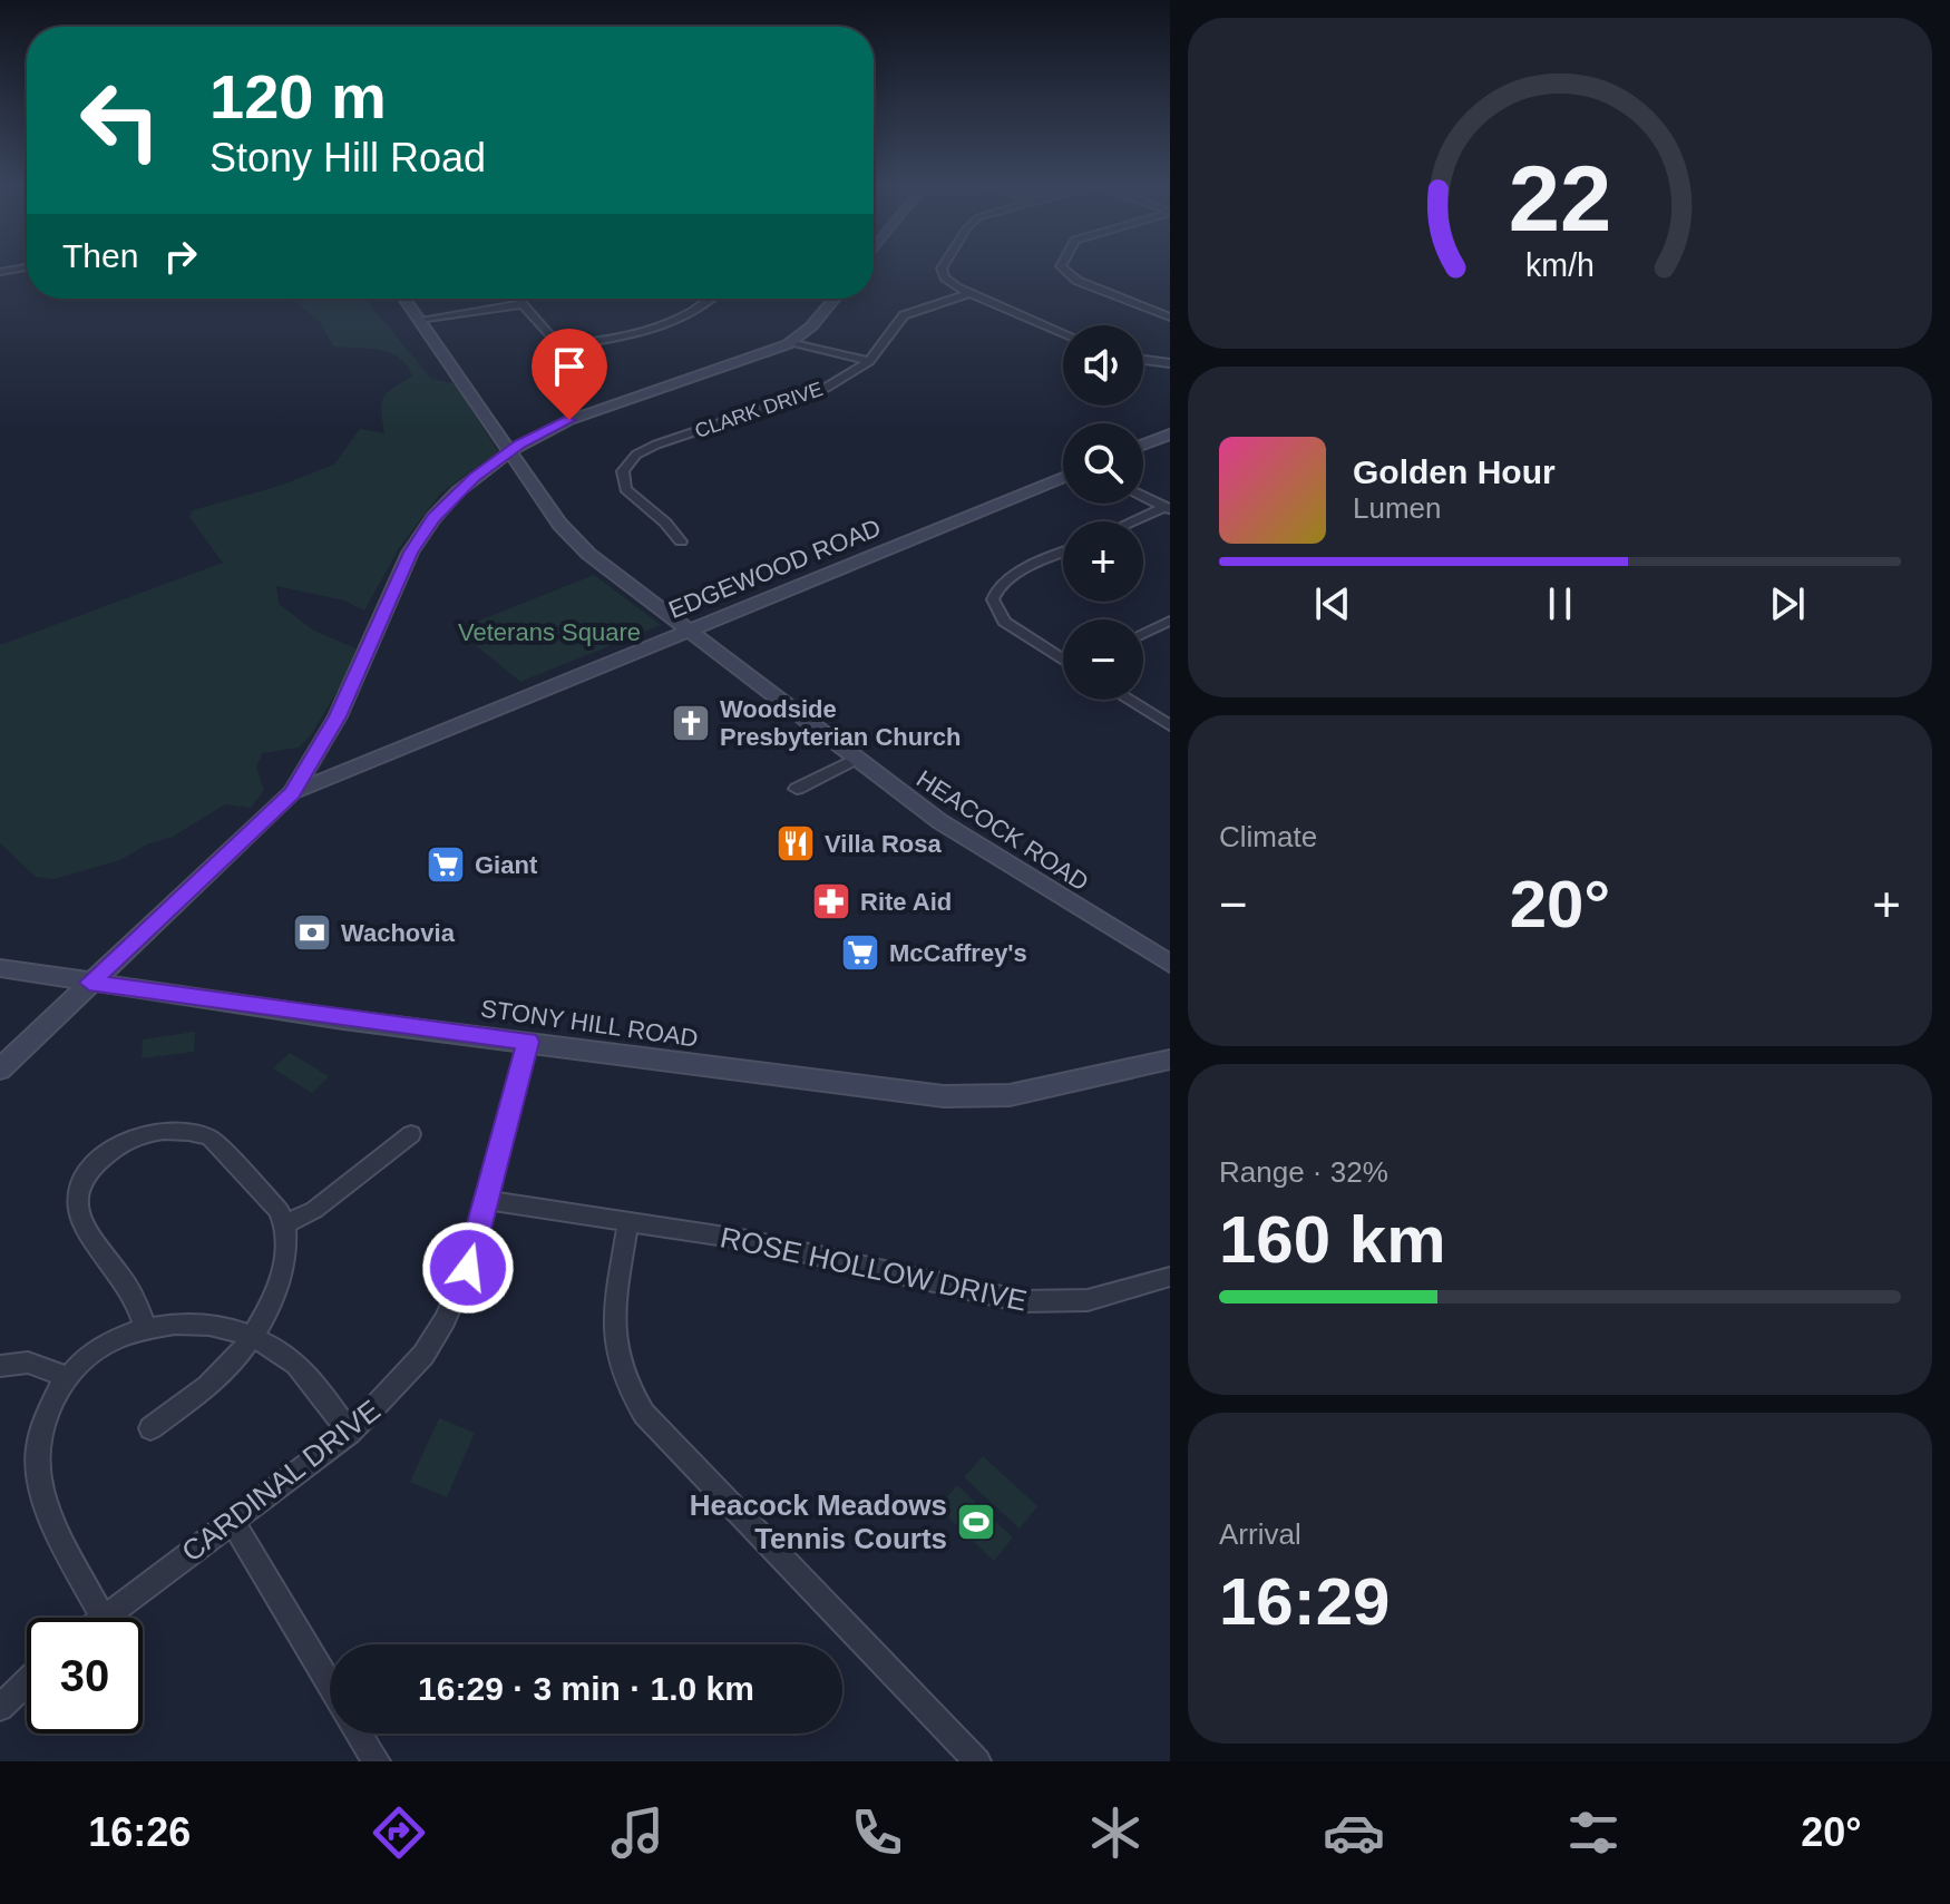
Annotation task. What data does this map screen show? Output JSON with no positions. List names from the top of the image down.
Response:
{
  "streets": {
    "main road": ["EDGEWOOD ROAD", "HEACOCK ROAD", "STONY HILL ROAD"],
    "street": ["CLARK DRIVE", "ROSE HOLLOW DRIVE", "CARDINAL DRIVE"]
  },
  "crossings": [
    ["EDGEWOOD ROAD", "HEACOCK ROAD"],
    ["STONY HILL ROAD", "CARDINAL DRIVE"],
    ["ROSE HOLLOW DRIVE", "CARDINAL DRIVE"]
  ],
  "parks": ["Veterans Square"],
  "places": {
    "church": ["Woodside Presbyterian Church"],
    "restaurant": ["Villa Rosa"],
    "supermarket": ["Giant", "McCaffrey's"],
    "pharmacy": ["Rite Aid"],
    "bank": ["Wachovia"],
    "sports": ["Heacock Meadows Tennis Courts"]
  },
  "page": {
    "turn": ["120 m", "Stony Hill Road"],
    "then": "Then",
    "map_buttons": ["+", "−"],
    "song": ["Golden Hour", "Lumen"],
    "tile": [
      "Climate",
      ["Range · 32%", "160 km"],
      ["Arrival", "16:29"]
    ],
    "heat": ["−", "20°", "+"],
    "limit": "30",
    "trip": "16:29 · 3 min · 1.0 km",
    "tabs": ["16:26", "20°"],
    "gauge": ["22", "km/h"]
  }
}
